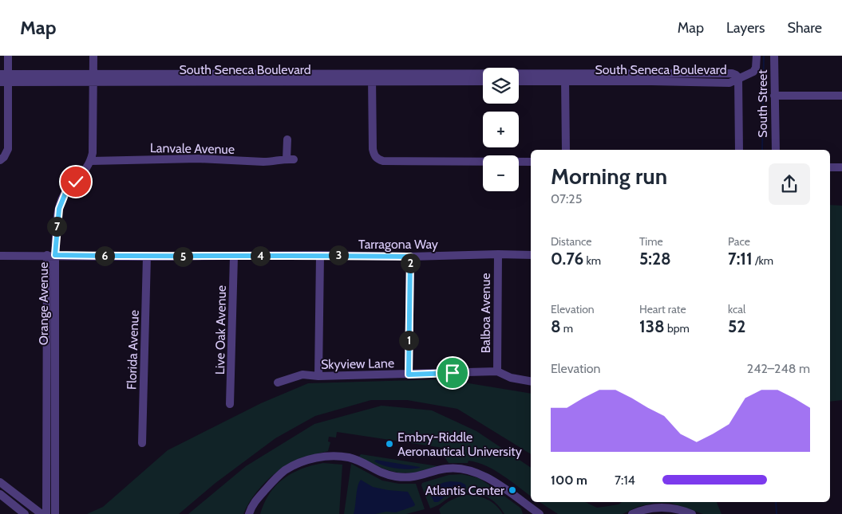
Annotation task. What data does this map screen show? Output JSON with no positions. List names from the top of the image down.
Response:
{
  "streets": {
    "street": [
      "South Seneca Boulevard",
      "South Street",
      "Lanvale Avenue",
      "Tarragona Way",
      "Orange Avenue",
      "Balboa Avenue",
      "Live Oak Avenue",
      "Florida Avenue",
      "Skyview Lane"
    ]
  },
  "crossings": [
    ["South Seneca Boulevard", "Orange Avenue"],
    ["Lanvale Avenue", "Orange Avenue"],
    ["Tarragona Way", "Orange Avenue"],
    ["Tarragona Way", "Balboa Avenue"],
    ["Tarragona Way", "Live Oak Avenue"],
    ["Tarragona Way", "Florida Avenue"],
    ["Balboa Avenue", "Skyview Lane"]
  ],
  "places": ["Embry-Riddle Aeronautical University", "Atlantis Center"],
  "page": {
    "header": "Map",
    "nav": ["Map", "Layers", "Share"],
    "map_buttons": ["+", "−"],
    "heading": ["Morning run", "07:25"],
    "pins": [
      "7",
      "3",
      "4",
      "6",
      "5",
      "2",
      "1"
    ],
    "stats": [
      ["Distance", "0.76 km"],
      ["Time", "5:28"],
      ["Pace", "7:11 /km"],
      ["Elevation", "8 m"],
      ["Heart rate", "138 bpm"],
      ["kcal", "52"]
    ],
    "chart": ["Elevation", "242–248 m"],
    "list": [
      {
        "name": "100 m",
        "note": "7:14"
      }
    ]
  }
}
